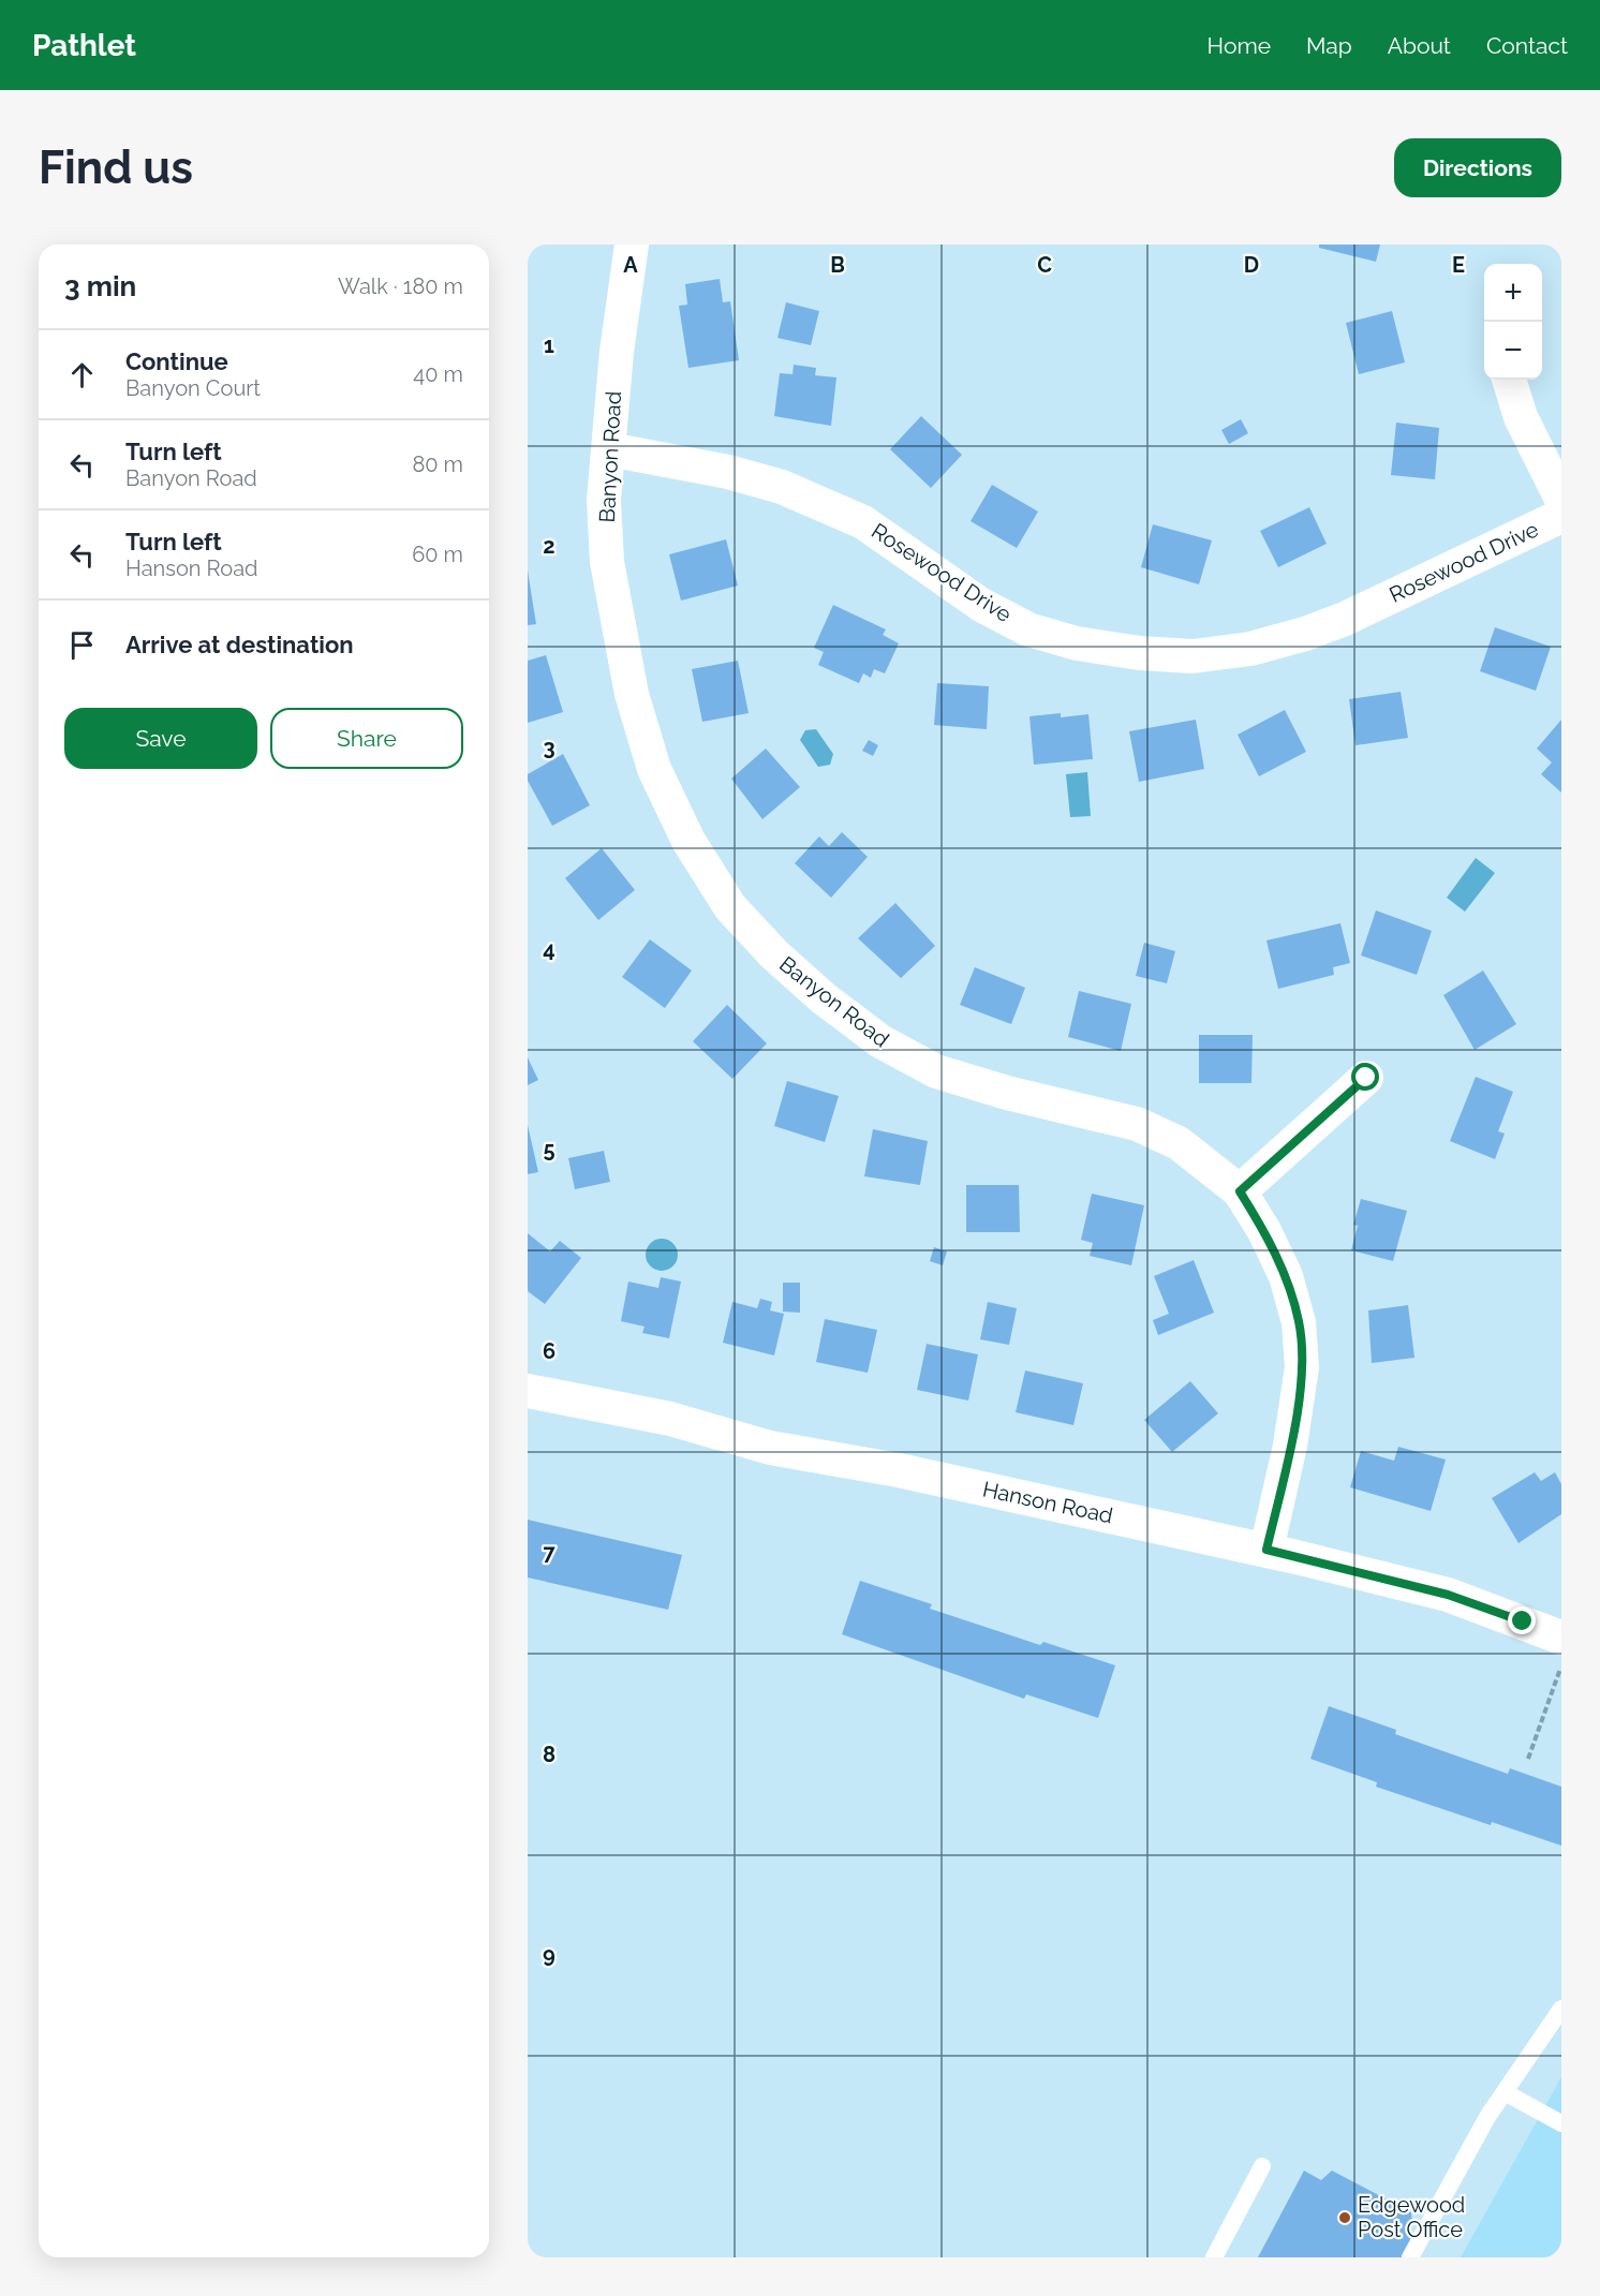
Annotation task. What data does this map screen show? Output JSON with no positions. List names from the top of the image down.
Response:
{
  "streets": {
    "street": ["Banyon Road", "Rosewood Drive", "Hanson Road"]
  },
  "crossings": [
    ["Banyon Road", "Rosewood Drive"],
    ["Banyon Road", "Hanson Road"]
  ],
  "places": ["Edgewood Post Office"],
  "page": {
    "header": "Pathlet",
    "nav": [
      "Home",
      "Map",
      "About",
      "Contact"
    ],
    "buttons": [
      "Directions",
      ["Save", "Share"]
    ],
    "title": "Find us",
    "heading": ["3 min", "Walk · 180 m"],
    "map_buttons": ["+", "−"],
    "list": [
      ["Continue", "Banyon Court", "40 m"],
      ["Turn left", "Banyon Road", "80 m"],
      ["Turn left", "Hanson Road", "60 m"],
      "Arrive at destination"
    ]
  },
  "grid": {
    "columns": [
      "A",
      "B",
      "C",
      "D",
      "E"
    ],
    "rows": [
      "1",
      "2",
      "3",
      "4",
      "5",
      "6",
      "7",
      "8",
      "9"
    ]
  }
}
